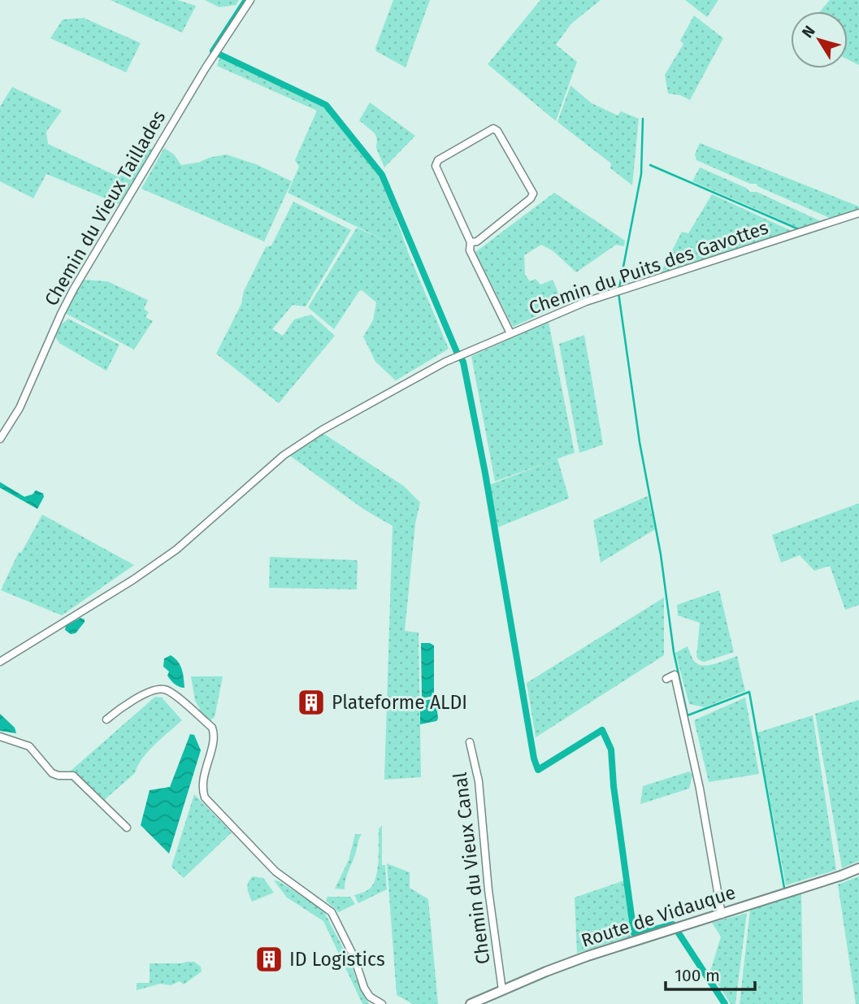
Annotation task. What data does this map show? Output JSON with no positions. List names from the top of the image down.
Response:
{
  "streets": {
    "street": [
      "Chemin du Vieux Taillades",
      "Chemin du Puits des Gavottes",
      "Chemin du Vieux Canal",
      "Route de Vidauque"
    ]
  },
  "crossings": [
    ["Chemin du Vieux Canal", "Route de Vidauque"]
  ],
  "places": {
    "building": ["Plateforme ALDI", "ID Logistics"]
  },
  "scale_bar": "100 m",
  "north": "top left"
}
